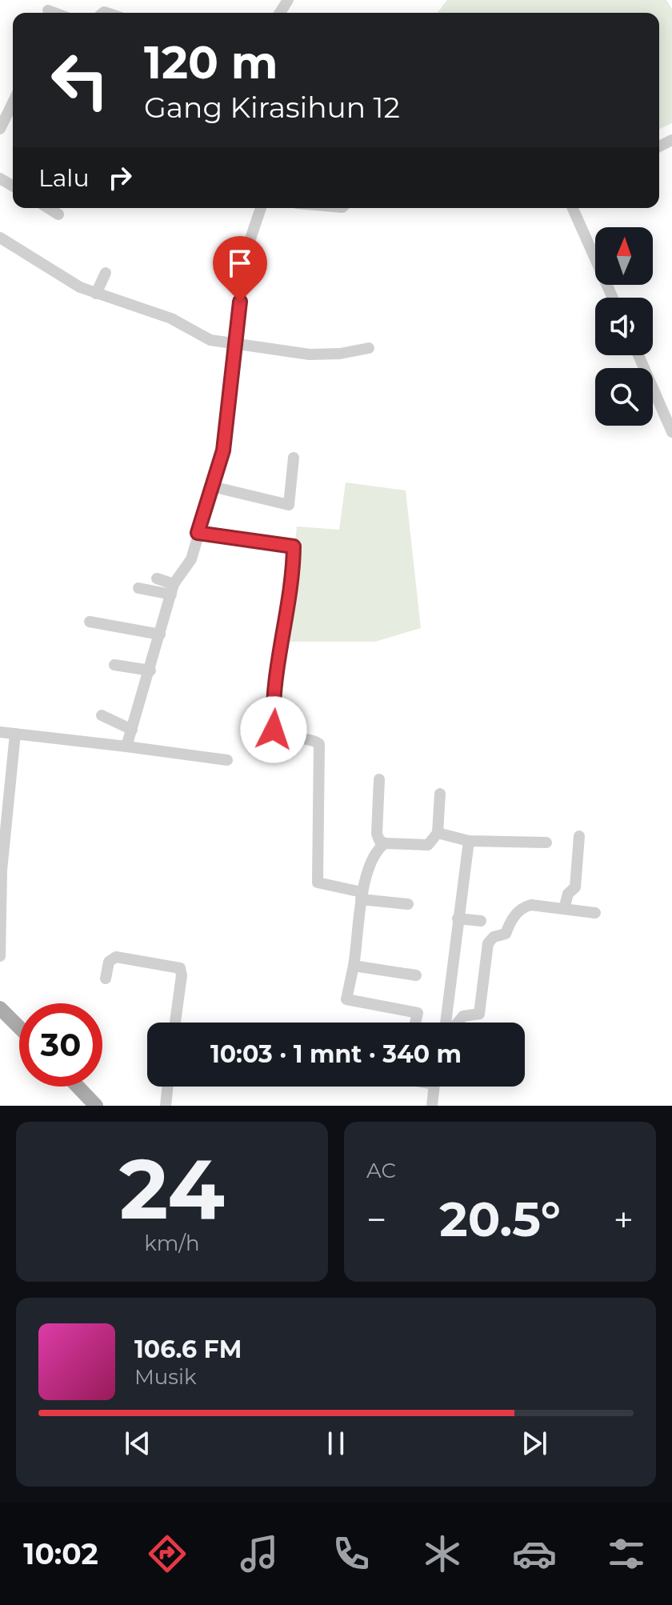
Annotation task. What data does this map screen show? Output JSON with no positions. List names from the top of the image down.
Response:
{
  "north": "top",
  "page": {
    "turn": ["120 m", "Gang Kirasihun 12"],
    "then": "Lalu",
    "limit": "30",
    "trip": "10:03 · 1 mnt · 340 m",
    "tile": [
      ["24", "km/h"],
      "AC"
    ],
    "heat": ["−", "20.5°", "+"],
    "song": ["106.6 FM", "Musik"],
    "tabs": "10:02"
  }
}
